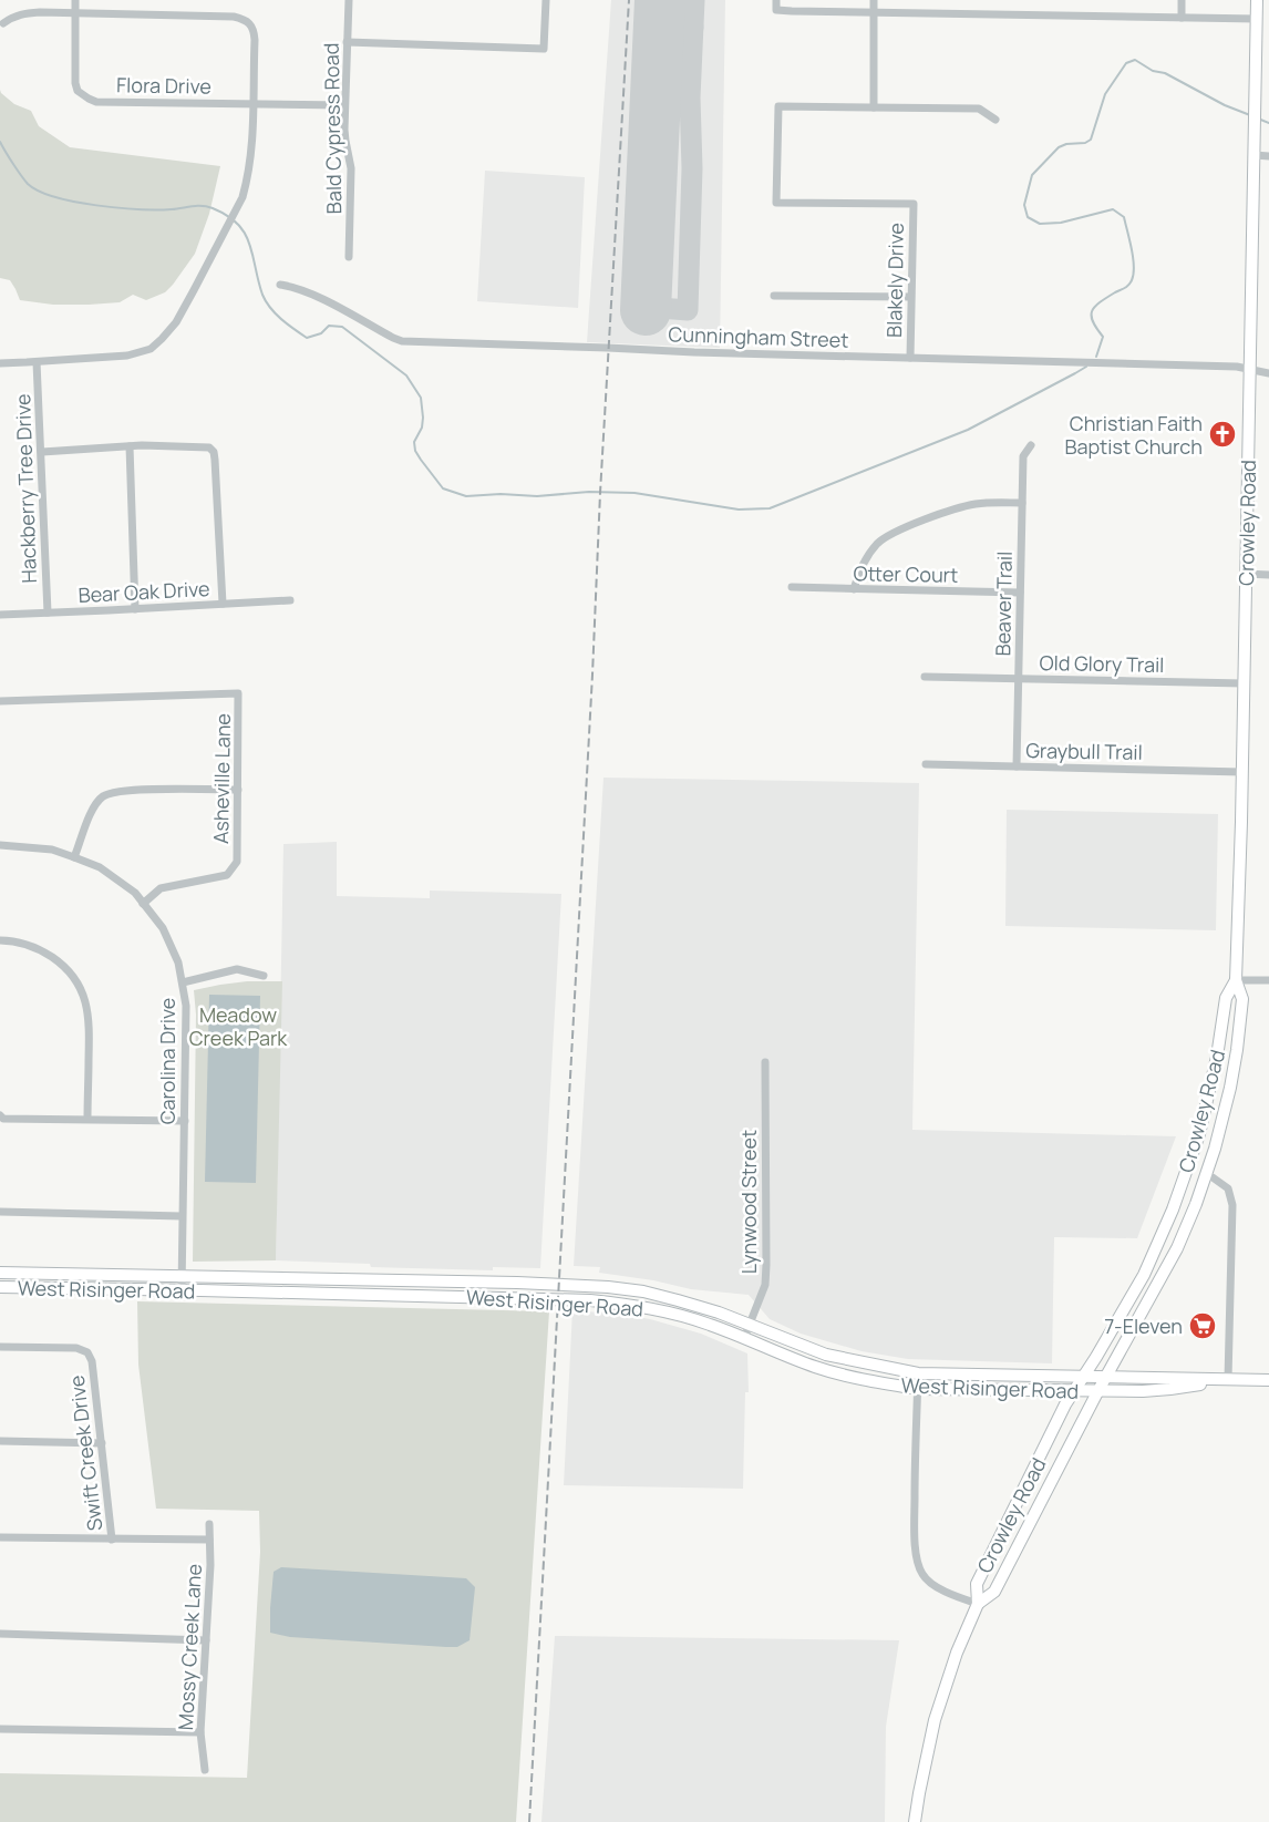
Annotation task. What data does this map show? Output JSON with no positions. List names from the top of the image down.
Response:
{
  "streets": {
    "main road": ["Crowley Road", "West Risinger Road"],
    "street": [
      "Flora Drive",
      "Bald Cypress Road",
      "Blakely Drive",
      "Cunningham Street",
      "Hackberry Tree Drive",
      "Otter Court",
      "Bear Oak Drive",
      "Beaver Trail",
      "Old Glory Trail",
      "Graybull Trail",
      "Asheville Lane",
      "Carolina Drive",
      "Lynwood Street",
      "Swift Creek Drive",
      "Mossy Creek Lane"
    ]
  },
  "crossings": [
    ["Flora Drive", "Bald Cypress Road"],
    ["Blakely Drive", "Cunningham Street"],
    ["Cunningham Street", "Crowley Road"],
    ["Hackberry Tree Drive", "Bear Oak Drive"],
    ["Crowley Road", "Old Glory Trail"],
    ["Crowley Road", "Graybull Trail"],
    ["Crowley Road", "West Risinger Road"],
    ["Otter Court", "Beaver Trail"],
    ["Beaver Trail", "Old Glory Trail"],
    ["Beaver Trail", "Graybull Trail"],
    ["Asheville Lane", "Carolina Drive"],
    ["Carolina Drive", "West Risinger Road"],
    ["Lynwood Street", "West Risinger Road"]
  ],
  "parks": ["Meadow Creek Park"],
  "places": {
    "church": ["Christian Faith Baptist Church"],
    "supermarket": ["7-Eleven"]
  }
}
